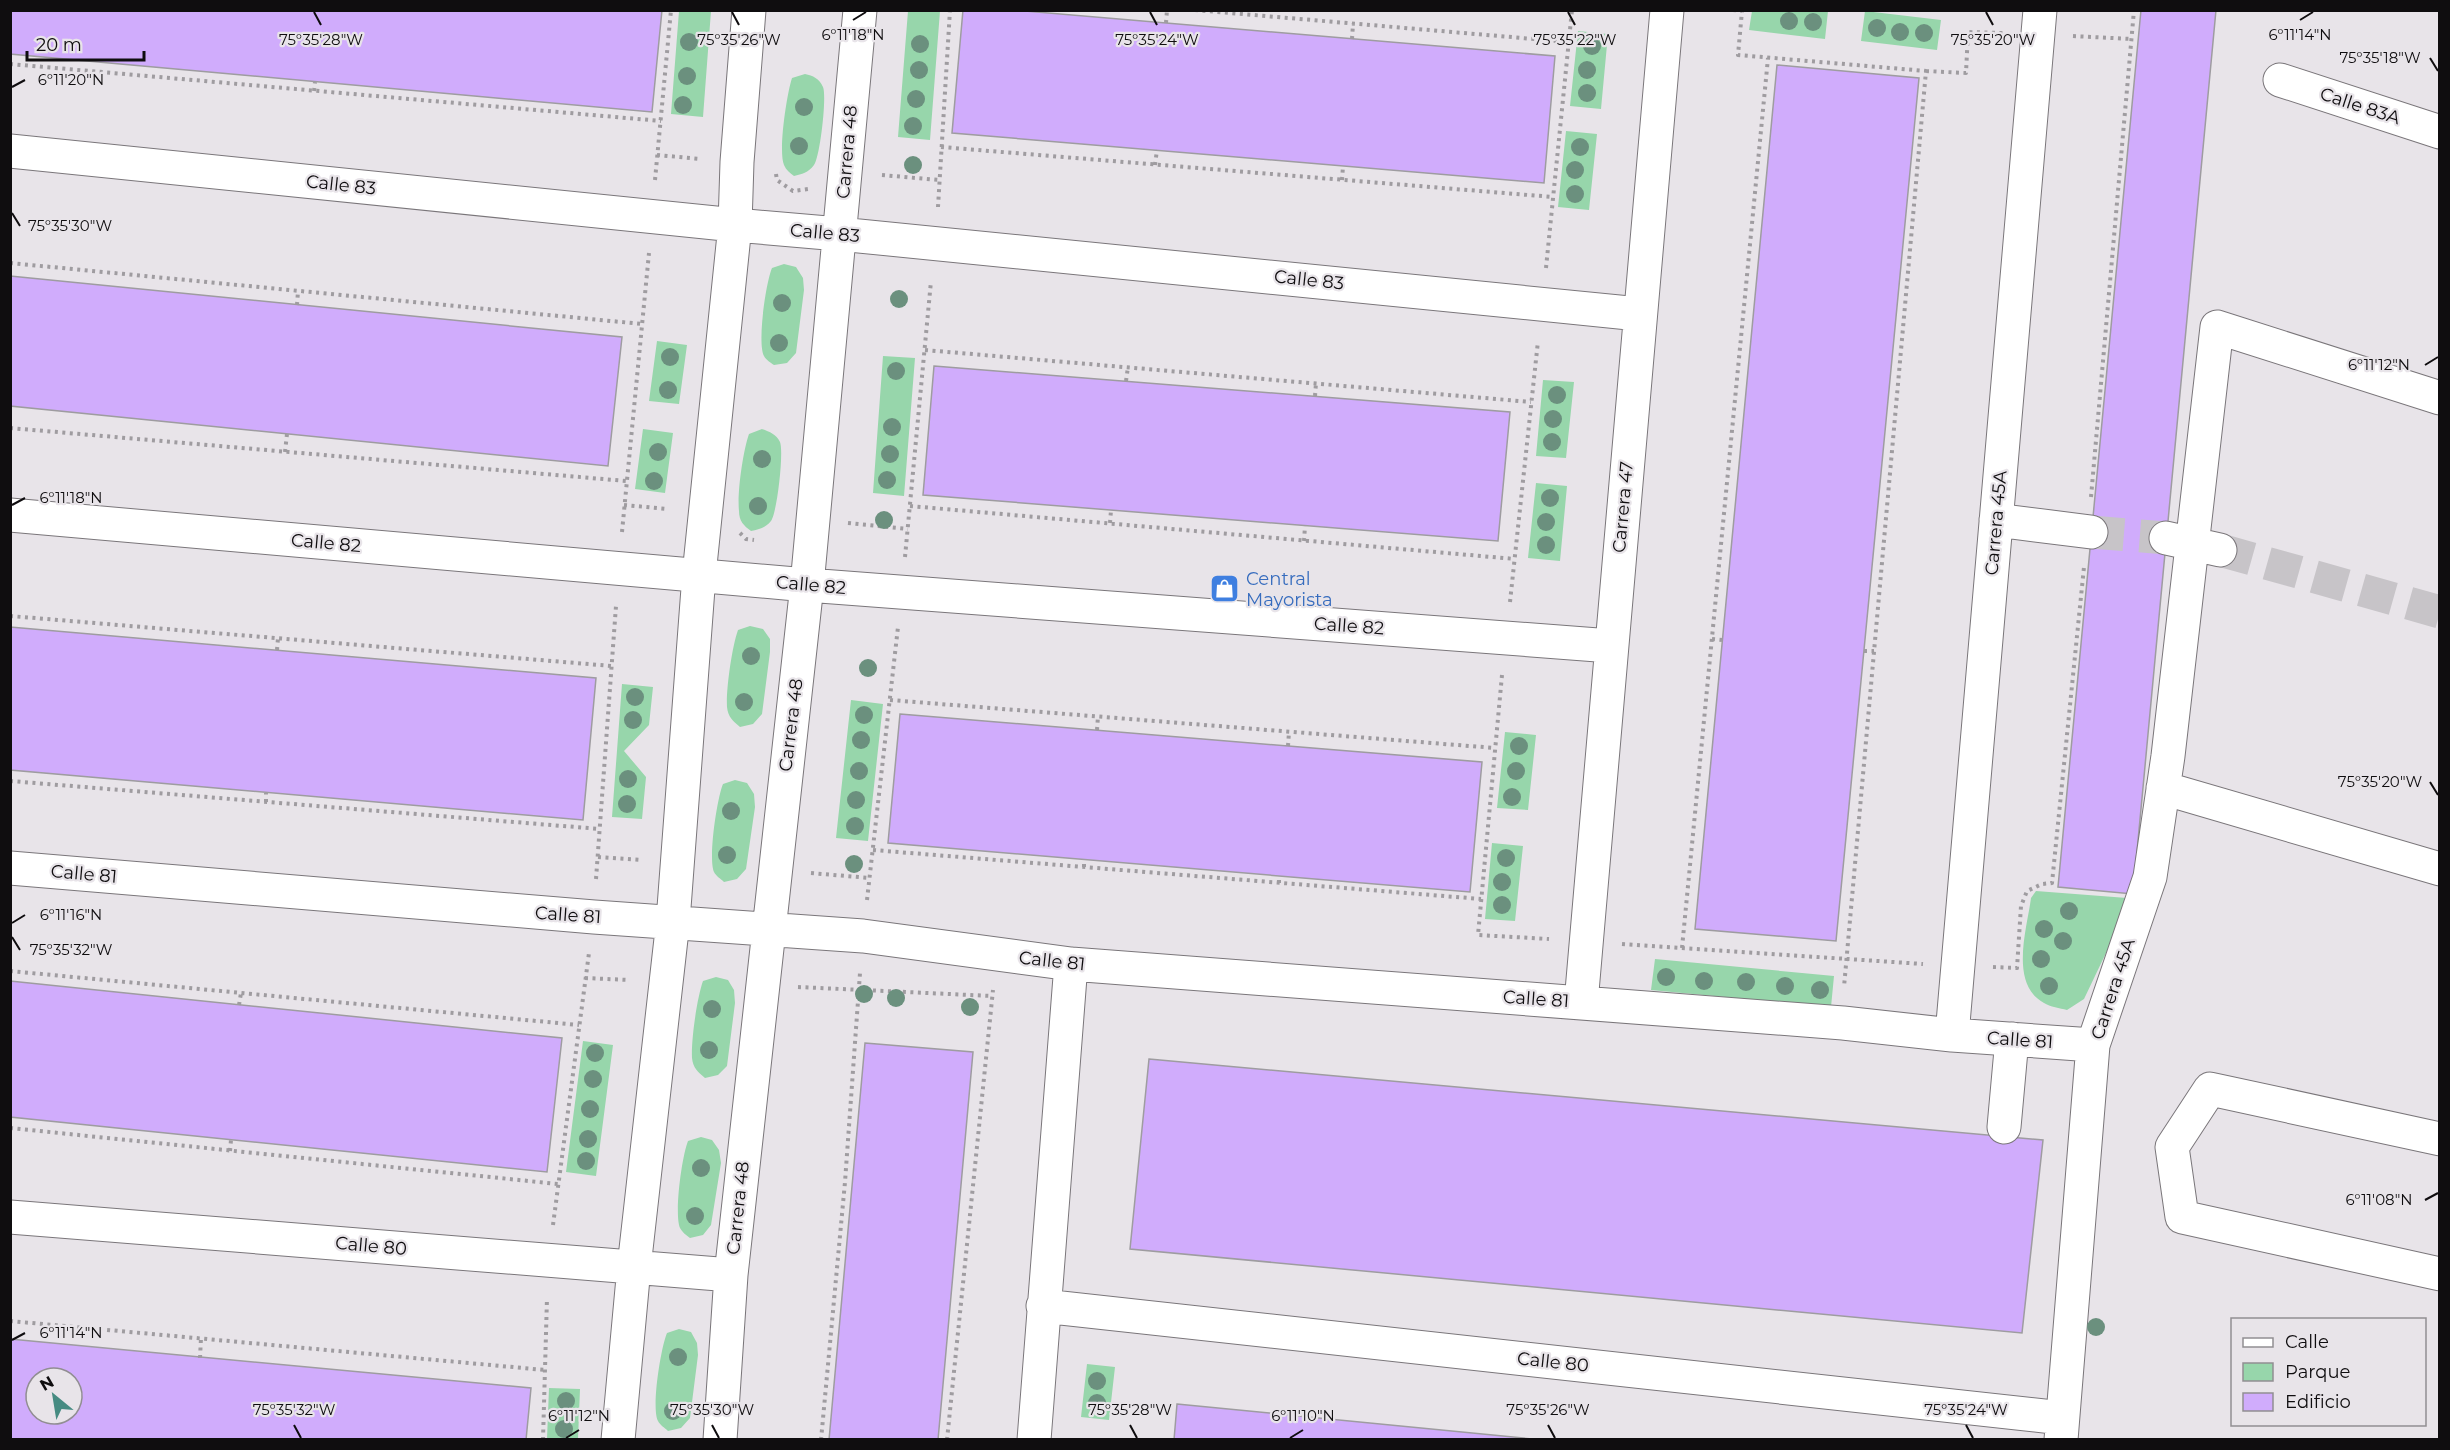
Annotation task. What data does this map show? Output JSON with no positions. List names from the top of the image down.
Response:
{
  "streets": {
    "street": [
      "Calle 83A",
      "Carrera 48",
      "Calle 83",
      "Carrera 47",
      "Carrera 45A",
      "Calle 82",
      "Calle 81",
      "Calle 80"
    ]
  },
  "crossings": [
    ["Carrera 48", "Calle 83"],
    ["Carrera 48", "Calle 82"],
    ["Carrera 48", "Calle 81"],
    ["Carrera 48", "Calle 80"],
    ["Calle 83", "Carrera 47"],
    ["Carrera 47", "Calle 82"],
    ["Carrera 47", "Calle 81"],
    ["Carrera 45A", "Calle 81"],
    ["Carrera 45A", "Calle 80"]
  ],
  "places": {
    "shop": ["Central Mayorista"]
  },
  "legend": ["Calle", "Parque", "Edificio"],
  "scale_bar": "20 m",
  "north": "top left",
  "coordinates": [
    "6°11'18\"N",
    "6°11'14\"N",
    "75°35'28\"W",
    "75°35'26\"W",
    "75°35'24\"W",
    "75°35'22\"W",
    "75°35'20\"W",
    "75°35'18\"W",
    "6°11'20\"N",
    "75°35'30\"W",
    "6°11'12\"N",
    "6°11'16\"N",
    "75°35'32\"W",
    "6°11'08\"N",
    "6°11'10\"N"
  ]
}
